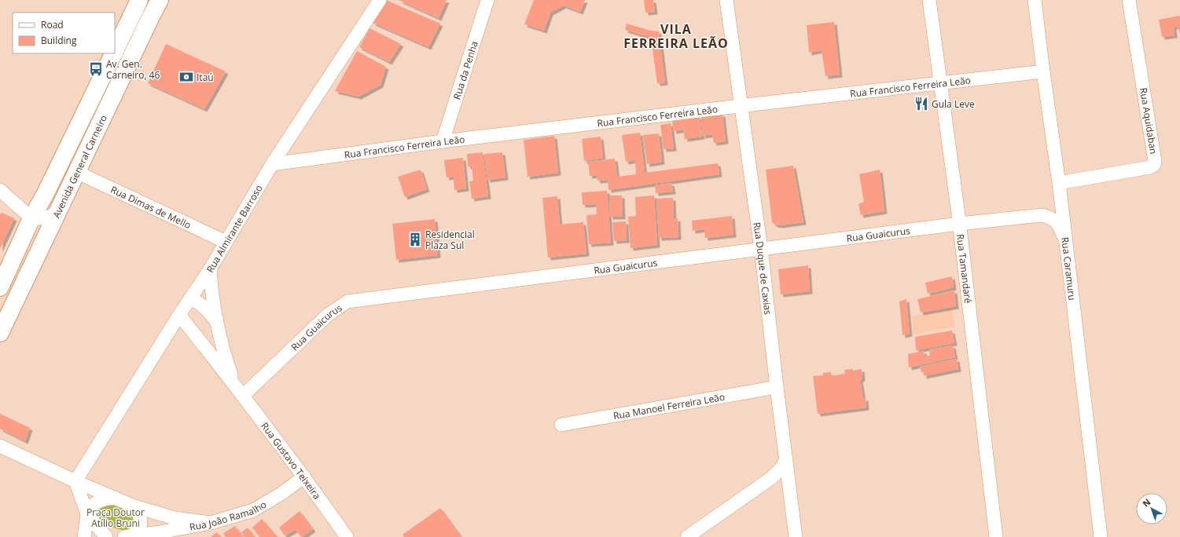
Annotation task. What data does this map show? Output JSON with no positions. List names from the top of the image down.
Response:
{
  "streets": {
    "main road": ["Avenida General Carneiro"],
    "street": [
      "Rua da Penha",
      "Rua Francisco Ferreira Leão",
      "Rua Aquidaban",
      "Rua Dimas de Mello",
      "Rua Almirante Barroso",
      "Rua Guaicurus",
      "Rua Duque de Caxias",
      "Rua Tamandaré",
      "Rua Caramuru",
      "Rua Manoel Ferreira Leão",
      "Rua Gustavo Teixeira",
      "Rua João Ramalho"
    ]
  },
  "crossings": [
    ["Rua da Penha", "Rua Francisco Ferreira Leão"],
    ["Rua Francisco Ferreira Leão", "Rua Almirante Barroso"],
    ["Rua Francisco Ferreira Leão", "Rua Duque de Caxias"],
    ["Rua Francisco Ferreira Leão", "Rua Tamandaré"],
    ["Rua Francisco Ferreira Leão", "Rua Caramuru"],
    ["Rua Aquidaban", "Rua Caramuru"],
    ["Avenida General Carneiro", "Rua Dimas de Mello"],
    ["Rua Dimas de Mello", "Rua Almirante Barroso"],
    ["Rua Almirante Barroso", "Rua Gustavo Teixeira"],
    ["Rua Guaicurus", "Rua Duque de Caxias"],
    ["Rua Guaicurus", "Rua Tamandaré"],
    ["Rua Guaicurus", "Rua Gustavo Teixeira"],
    ["Rua Duque de Caxias", "Rua Manoel Ferreira Leão"],
    ["Rua Gustavo Teixeira", "Rua João Ramalho"]
  ],
  "districts": ["VILA FERREIRA LEÃO"],
  "parks": ["Praça Doutor Atílio Bruni"],
  "places": {
    "bus stop": ["Av. Gen. Carneiro, 46"],
    "bank": ["Itaú"],
    "restaurant": ["Gula Leve"],
    "building": ["Residencial Plaza Sul"]
  },
  "legend": ["Road", "Building"],
  "north": "top left"
}
